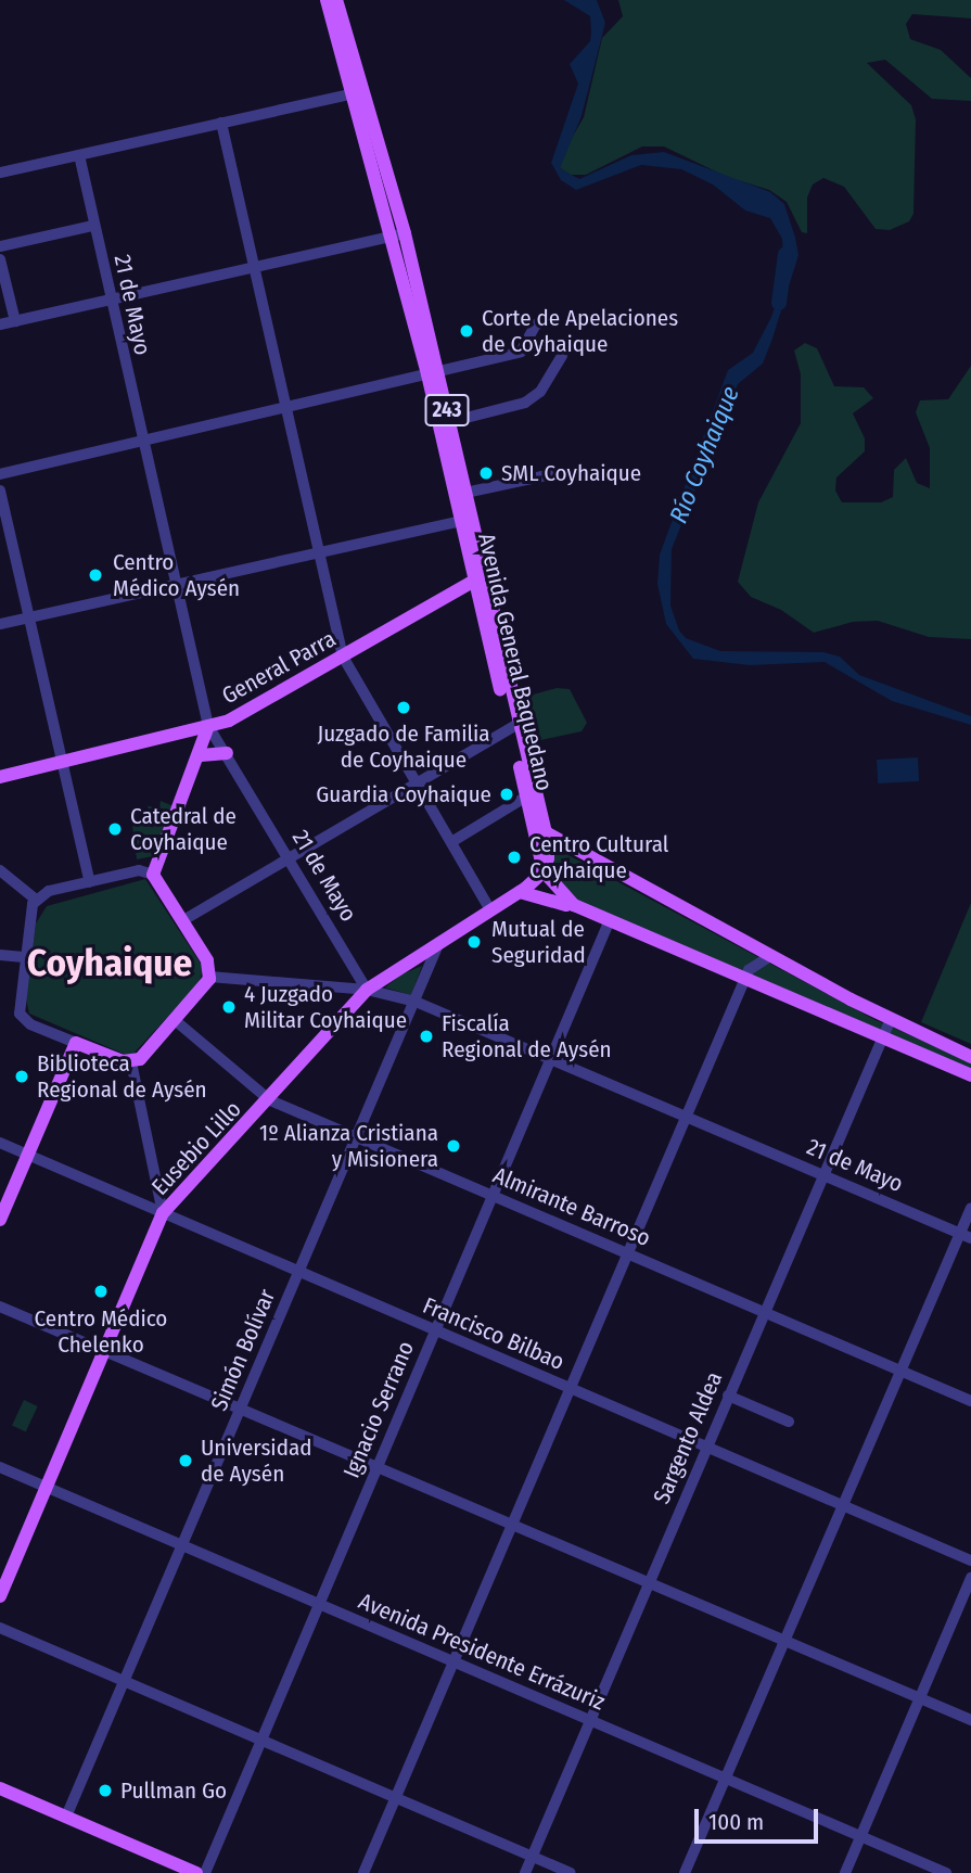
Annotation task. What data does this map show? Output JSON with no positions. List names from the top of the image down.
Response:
{
  "streets": {
    "main road": [
      "243",
      "Avenida General Baquedano",
      "General Parra",
      "Eusebio Lillo"
    ],
    "street": [
      "21 de Mayo",
      "Almirante Barroso",
      "Francisco Bilbao",
      "Simón Bolívar",
      "Ignacio Serrano",
      "Sargento Aldea",
      "Avenida Presidente Errázuriz"
    ]
  },
  "crossings": [
    ["21 de Mayo", "General Parra"],
    ["21 de Mayo", "Eusebio Lillo"],
    ["21 de Mayo", "Simón Bolívar"],
    ["21 de Mayo", "Ignacio Serrano"],
    ["21 de Mayo", "Sargento Aldea"],
    ["Avenida General Baquedano", "General Parra"],
    ["Avenida General Baquedano", "Eusebio Lillo"],
    ["Avenida General Baquedano", "Ignacio Serrano"],
    ["Avenida General Baquedano", "Sargento Aldea"],
    ["Eusebio Lillo", "Almirante Barroso"],
    ["Eusebio Lillo", "Francisco Bilbao"],
    ["Eusebio Lillo", "Simón Bolívar"],
    ["Eusebio Lillo", "Avenida Presidente Errázuriz"],
    ["Almirante Barroso", "Simón Bolívar"],
    ["Almirante Barroso", "Ignacio Serrano"],
    ["Almirante Barroso", "Sargento Aldea"],
    ["Francisco Bilbao", "Simón Bolívar"],
    ["Francisco Bilbao", "Ignacio Serrano"],
    ["Francisco Bilbao", "Sargento Aldea"],
    ["Simón Bolívar", "Avenida Presidente Errázuriz"],
    ["Ignacio Serrano", "Avenida Presidente Errázuriz"],
    ["Sargento Aldea", "Avenida Presidente Errázuriz"]
  ],
  "districts": ["Coyhaique"],
  "water": ["Río Coyhaique"],
  "places": [
    "Corte de Apelaciones de Coyhaique",
    "SML Coyhaique",
    "Centro Médico Aysén",
    "Juzgado de Familia de Coyhaique",
    "Guardia Coyhaique",
    "Catedral de Coyhaique",
    "Centro Cultural Coyhaique",
    "Mutual de Seguridad",
    "4 Juzgado Militar Coyhaique",
    "Fiscalía Regional de Aysén",
    "Biblioteca Regional de Aysén",
    "1º Alianza Cristiana y Misionera",
    "Centro Médico Chelenko",
    "Universidad de Aysén",
    "Pullman Go"
  ],
  "scale_bar": "100 m"
}
